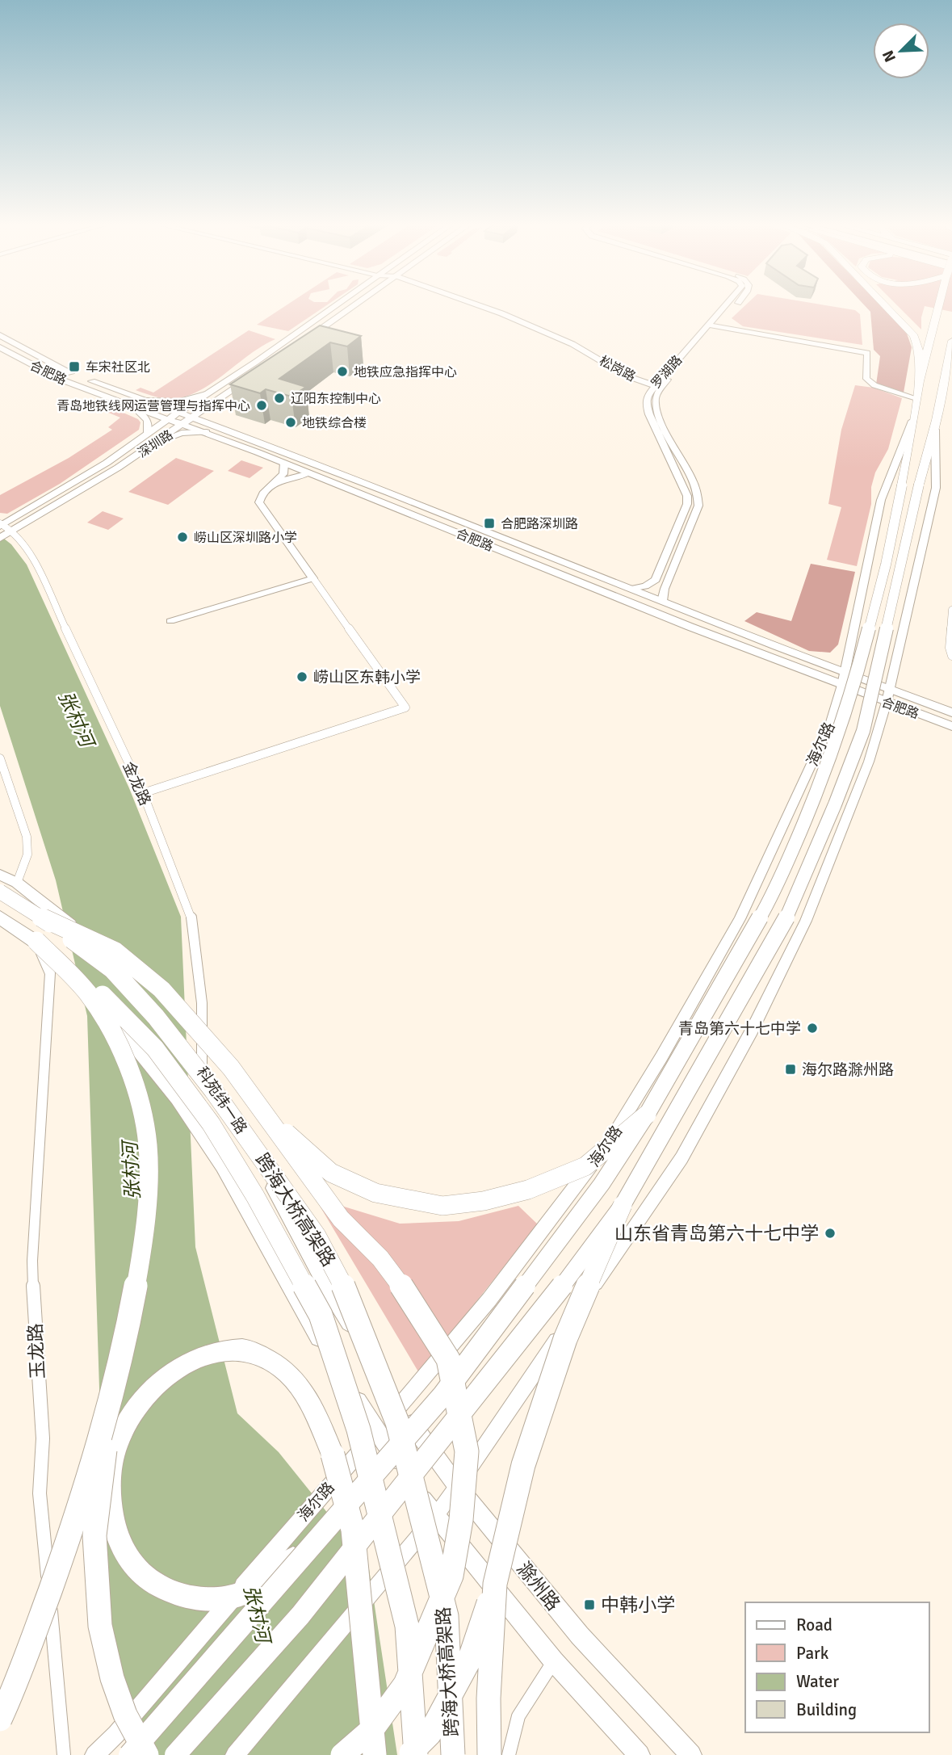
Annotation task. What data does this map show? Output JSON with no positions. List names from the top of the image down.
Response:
{
  "streets": {
    "highway": ["跨海大桥高架路"],
    "main road": [
      "合肥路",
      "深圳路",
      "海尔路",
      "科苑纬一路",
      "滁州路"
    ],
    "street": [
      "松岗路",
      "罗湖路",
      "金龙路",
      "玉龙路"
    ]
  },
  "crossings": [
    ["松岗路", "罗湖路"],
    ["罗湖路", "合肥路"],
    ["合肥路", "深圳路"],
    ["合肥路", "海尔路"],
    ["深圳路", "金龙路"],
    ["海尔路", "科苑纬一路"],
    ["海尔路", "滁州路"],
    ["金龙路", "科苑纬一路"],
    ["科苑纬一路", "跨海大桥高架路"],
    ["科苑纬一路", "滁州路"],
    ["跨海大桥高架路", "玉龙路"]
  ],
  "water": ["张村河"],
  "places": {
    "transit": [
      "车宋社区北",
      "合肥路深圳路",
      "海尔路滁州路",
      "中韩小学"
    ],
    "other": [
      "地铁应急指挥中心",
      "辽阳东控制中心",
      "青岛地铁线网运营管理与指挥中心",
      "地铁综合楼",
      "崂山区深圳路小学",
      "崂山区东韩小学",
      "青岛第六十七中学",
      "山东省青岛第六十七中学"
    ]
  },
  "legend": [
    "Road",
    "Park",
    "Water",
    "Building"
  ],
  "north": "bottom left"
}
